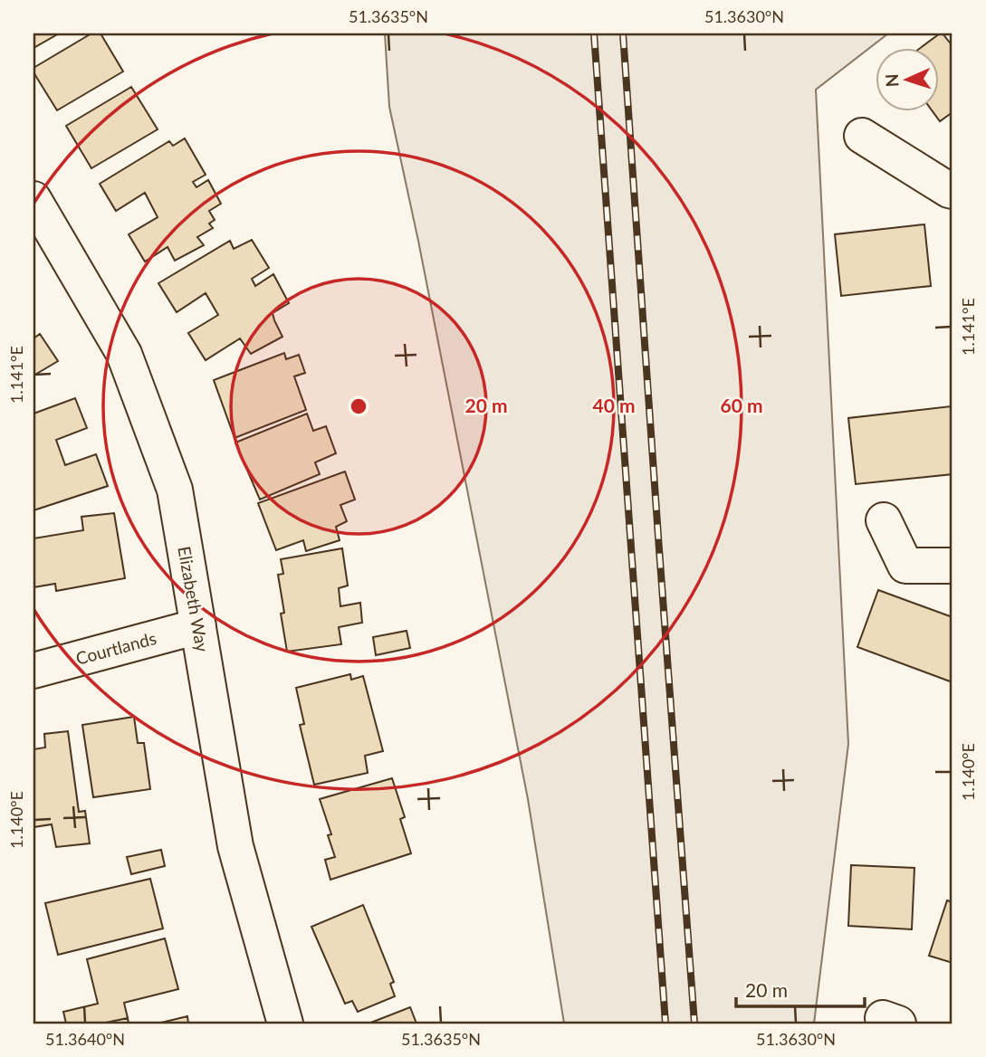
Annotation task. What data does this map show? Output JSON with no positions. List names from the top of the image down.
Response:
{
  "streets": {
    "street": ["Elizabeth Way", "Courtlands"]
  },
  "crossings": [
    ["Elizabeth Way", "Courtlands"]
  ],
  "scale_bar": "20 m",
  "north": "left",
  "coordinates": [
    "51.3635°N",
    "51.3630°N",
    "1.141°E",
    "1.140°E",
    "51.3640°N"
  ],
  "rings": ["20 m", "40 m", "60 m"]
}
